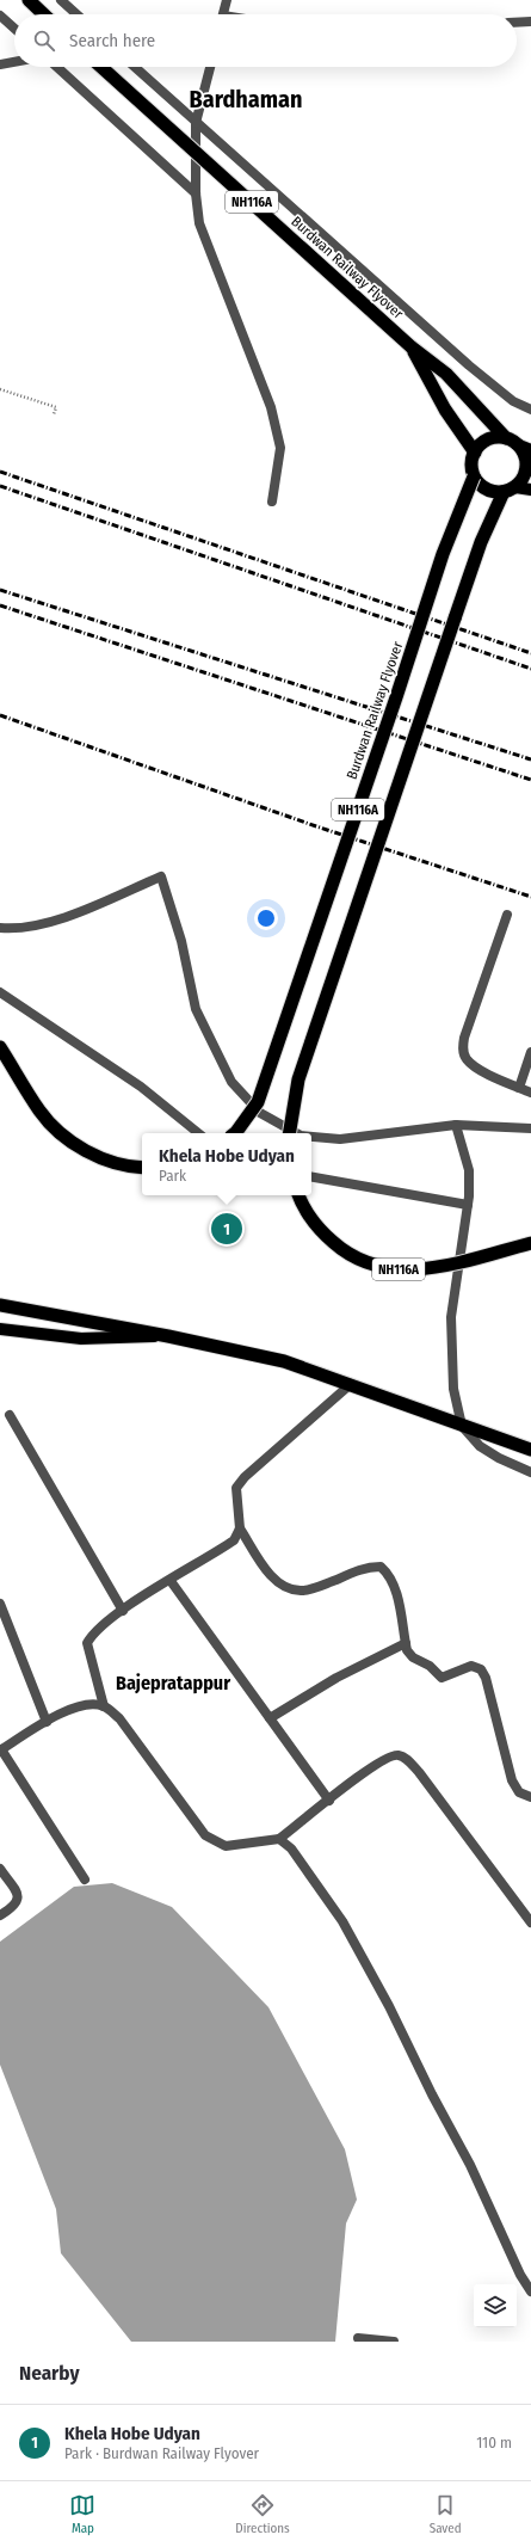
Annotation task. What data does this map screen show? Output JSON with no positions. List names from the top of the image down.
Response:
{
  "streets": {
    "highway": ["NH116A", "Burdwan Railway Flyover"]
  },
  "districts": ["Bardhaman", "Bajepratappur"],
  "page": {
    "search": "Search here",
    "popup": ["Khela Hobe Udyan", "Park"],
    "pins": "1",
    "heading": "Nearby",
    "list": [
      {
        "mark": "1",
        "name": "Khela Hobe Udyan",
        "note": "Park · Burdwan Railway Flyover",
        "value": "110 m"
      }
    ],
    "nav": ["Map", "Directions", "Saved"]
  }
}
